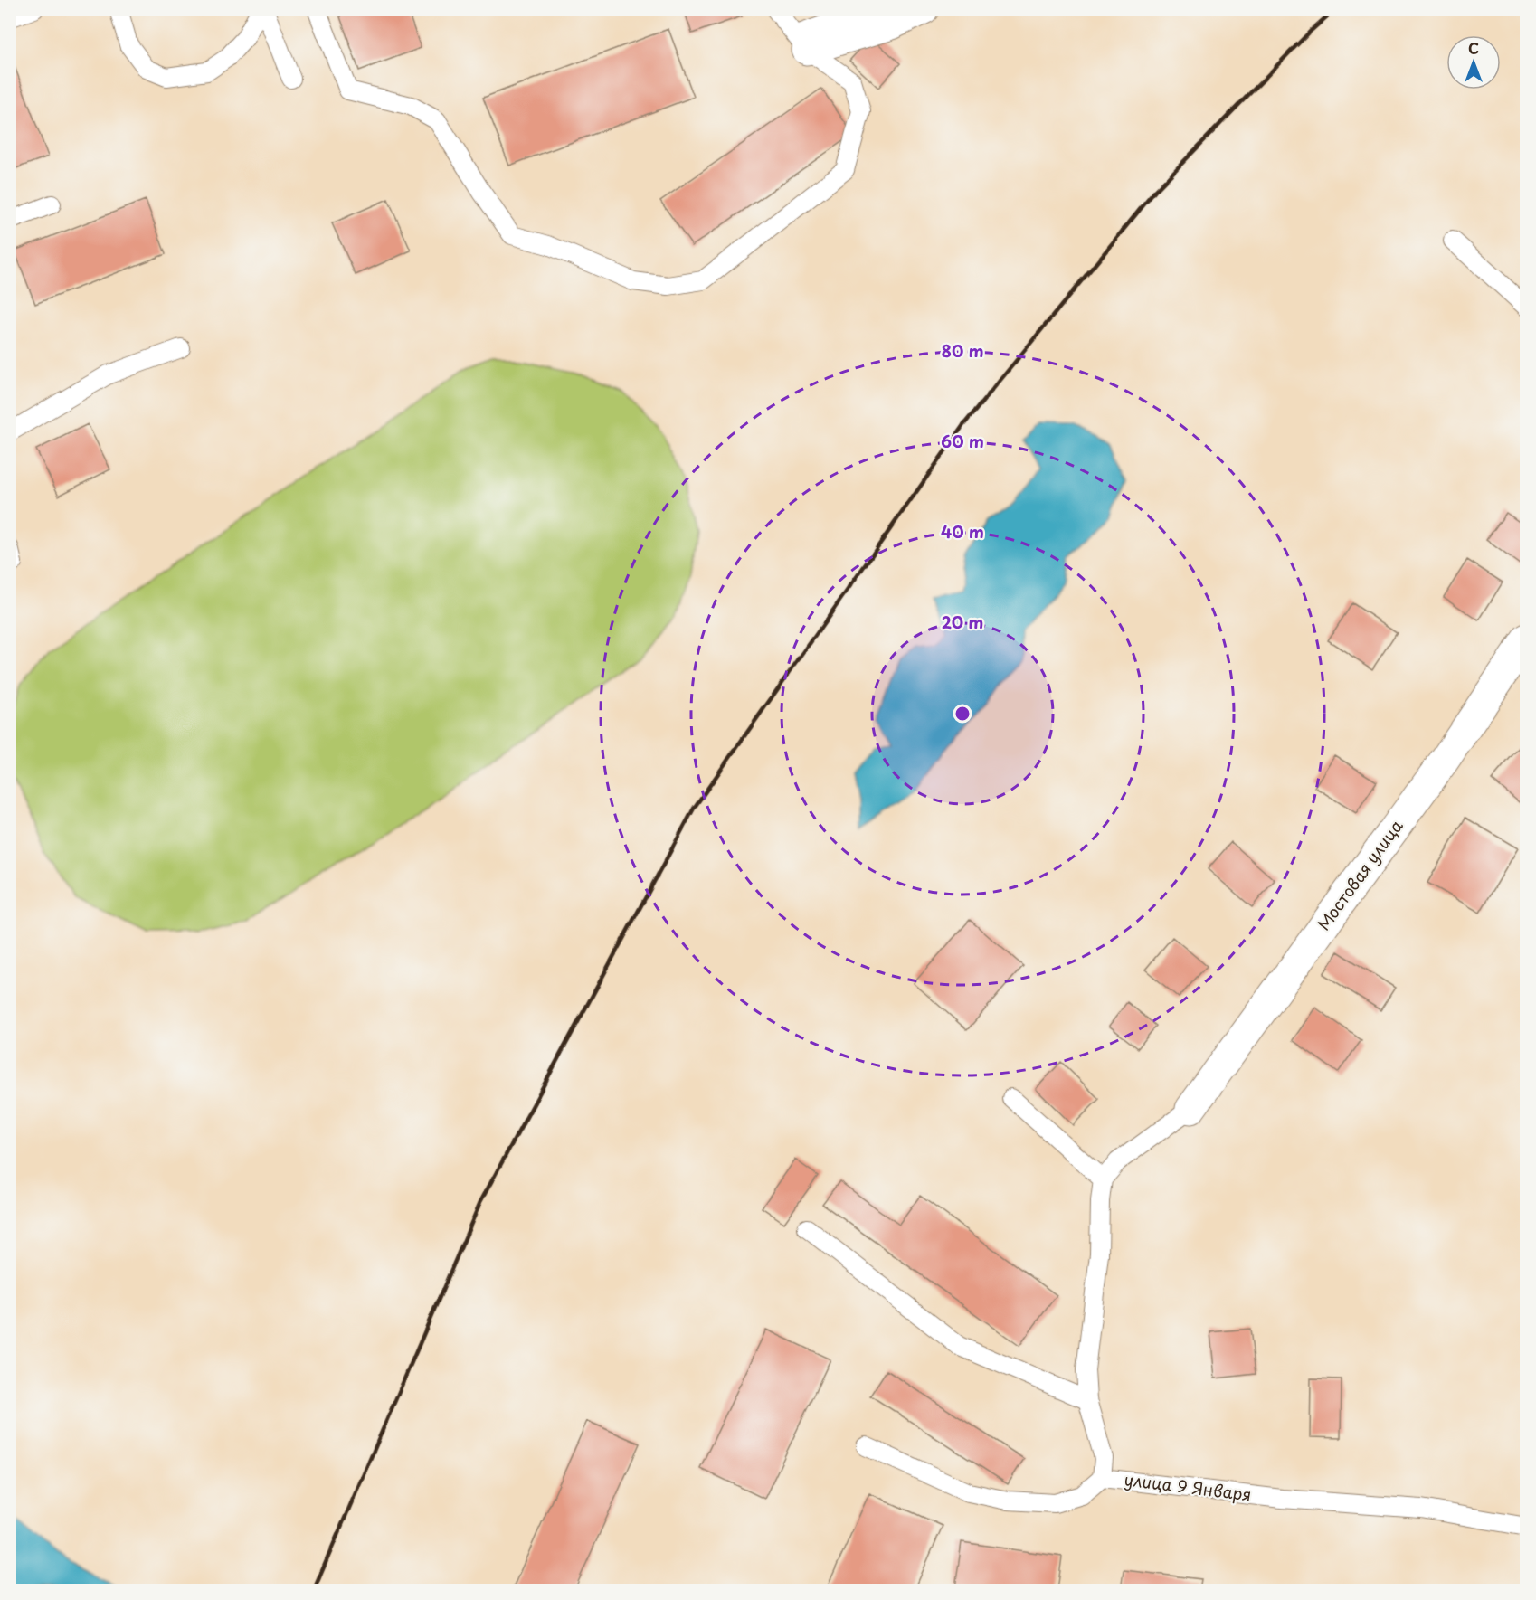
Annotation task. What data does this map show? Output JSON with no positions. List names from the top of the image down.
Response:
{
  "streets": {
    "street": ["Мостовая улица"],
    "lane": ["улица 9 Января"]
  },
  "north": "top",
  "rings": [
    "80 m",
    "60 m",
    "40 m",
    "20 m"
  ]
}
